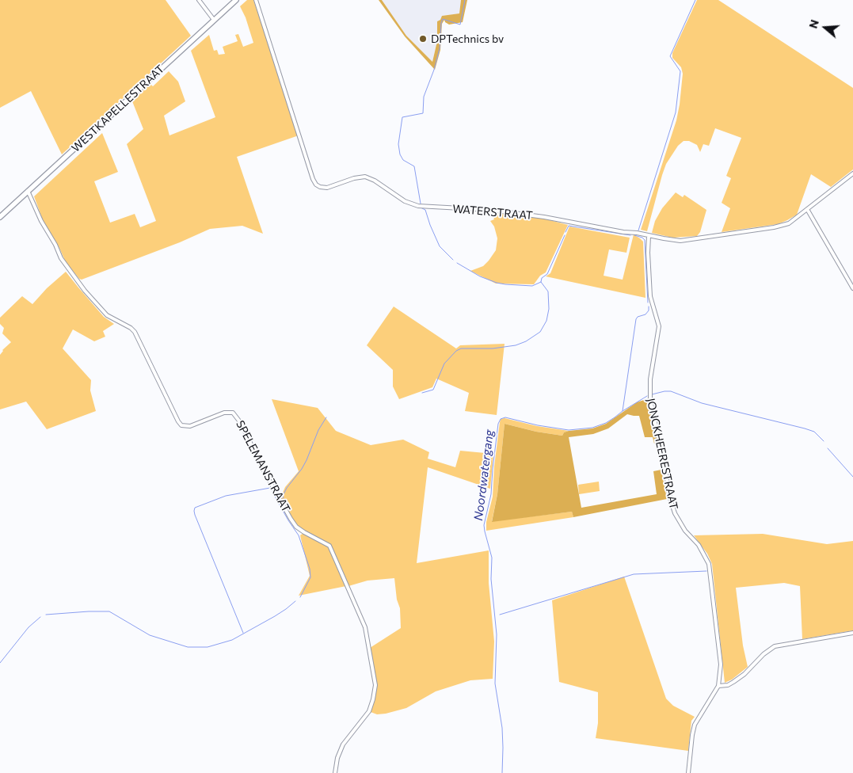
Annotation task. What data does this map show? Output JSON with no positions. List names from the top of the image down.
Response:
{
  "streets": {
    "street": [
      "WESTKAPELLESTRAAT",
      "WATERSTRAAT",
      "JONCKHEERESTRAAT",
      "SPELEMANSTRAAT"
    ]
  },
  "crossings": [
    ["WESTKAPELLESTRAAT", "SPELEMANSTRAAT"],
    ["WATERSTRAAT", "JONCKHEERESTRAAT"]
  ],
  "water": ["Noordwatergang"],
  "places": ["DPTechnics bv"],
  "north": "left"
}
